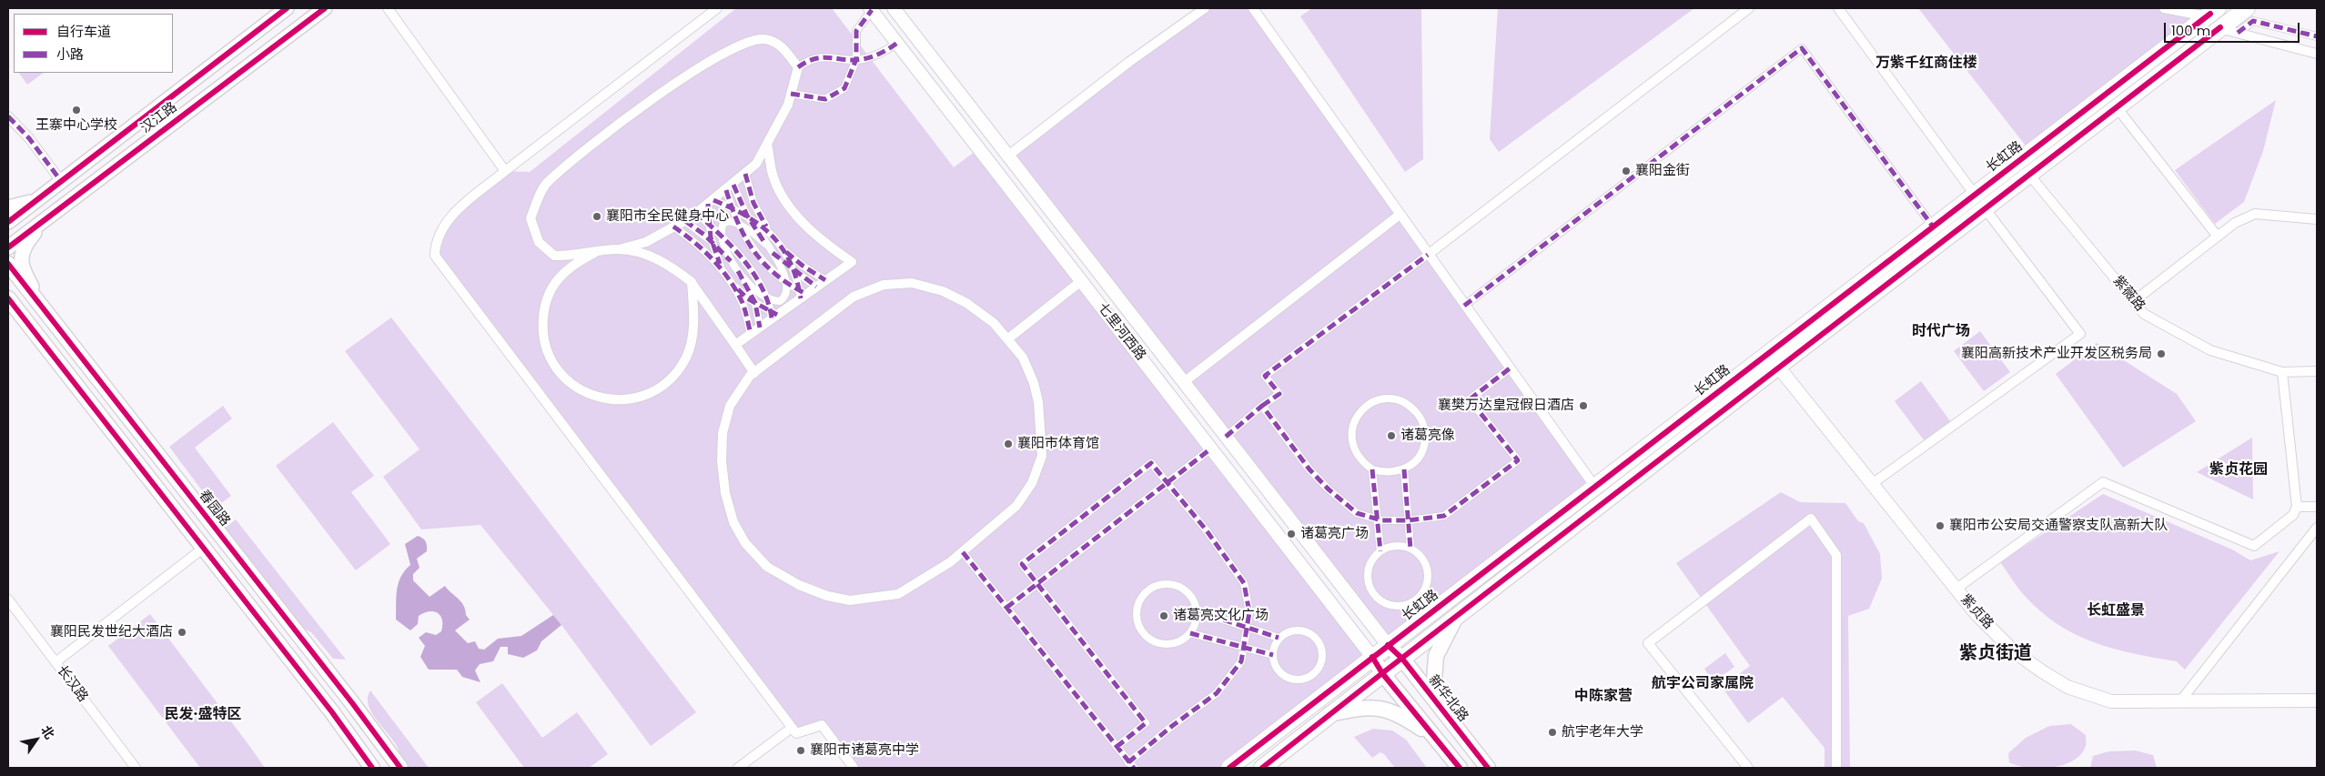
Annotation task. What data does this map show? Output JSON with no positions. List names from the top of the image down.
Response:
{
  "streets": {
    "highway": ["长虹路"],
    "main road": ["汉江路", "春园路", "新华北路"],
    "street": [
      "紫薇路",
      "七里河西路",
      "紫贞路",
      "长汉路"
    ]
  },
  "crossings": [
    ["长虹路", "紫薇路"],
    ["长虹路", "七里河西路"],
    ["长虹路", "紫贞路"],
    ["长虹路", "新华北路"],
    ["七里河西路", "新华北路"]
  ],
  "districts": [
    "万紫千红商住楼",
    "时代广场",
    "紫贞花园",
    "长虹盛景",
    "紫贞街道",
    "航宇公司家属院",
    "中陈家营",
    "民发·盛特区"
  ],
  "places": [
    "王寨中心学校",
    "襄阳金街",
    "襄阳市全民健身中心",
    "襄阳高新技术产业开发区税务局",
    "襄樊万达皇冠假日酒店",
    "诸葛亮像",
    "襄阳市体育馆",
    "襄阳市公安局交通警察支队高新大队",
    "诸葛亮广场",
    "诸葛亮文化广场",
    "襄阳民发世纪大酒店",
    "航宇老年大学",
    "襄阳市诸葛亮中学"
  ],
  "legend": ["自行车道", "小路"],
  "scale_bar": "100 m",
  "north": "top right"
}
